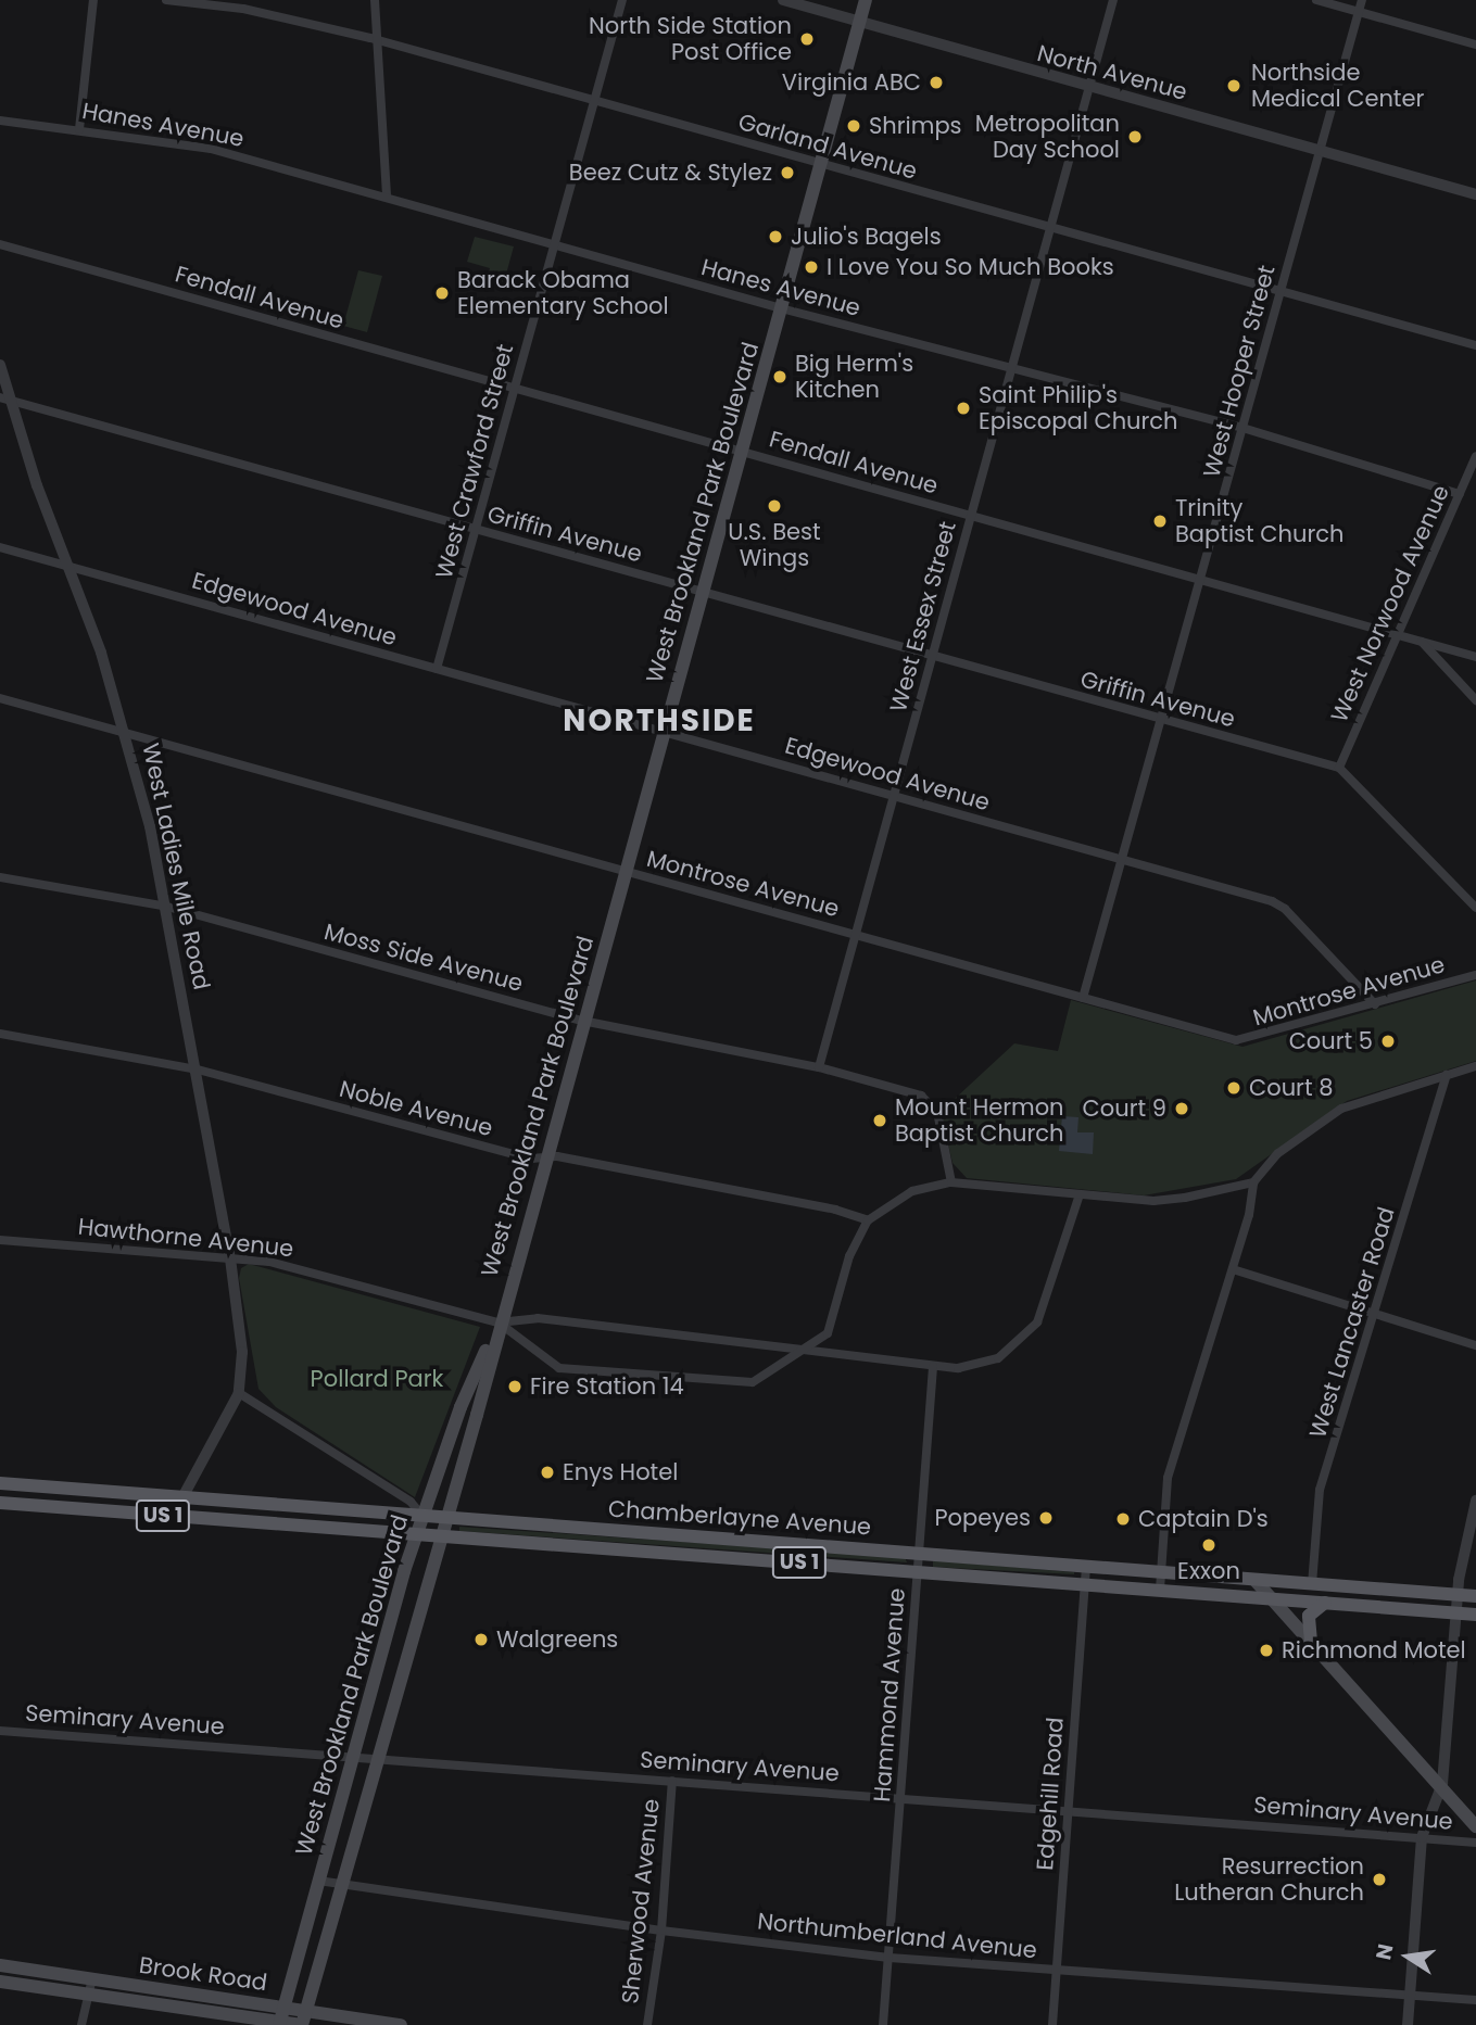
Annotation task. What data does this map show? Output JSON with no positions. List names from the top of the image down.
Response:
{
  "streets": {
    "main road": [
      "West Brookland Park Boulevard",
      "US 1",
      "Chamberlayne Avenue",
      "Brook Road"
    ],
    "street": [
      "North Avenue",
      "Hanes Avenue",
      "Garland Avenue",
      "Fendall Avenue",
      "West Hooper Street",
      "West Crawford Street",
      "Griffin Avenue",
      "West Norwood Avenue",
      "Edgewood Avenue",
      "West Essex Street",
      "West Ladies Mile Road",
      "Montrose Avenue",
      "Moss Side Avenue",
      "Noble Avenue",
      "Hawthorne Avenue",
      "West Lancaster Road",
      "Hammond Avenue",
      "Seminary Avenue",
      "Edgehill Road",
      "Sherwood Avenue",
      "Northumberland Avenue"
    ]
  },
  "crossings": [
    ["North Avenue", "West Hooper Street"],
    ["North Avenue", "West Brookland Park Boulevard"],
    ["North Avenue", "West Essex Street"],
    ["Hanes Avenue", "West Hooper Street"],
    ["Hanes Avenue", "West Crawford Street"],
    ["Hanes Avenue", "West Brookland Park Boulevard"],
    ["Hanes Avenue", "West Norwood Avenue"],
    ["Hanes Avenue", "West Essex Street"],
    ["Garland Avenue", "West Hooper Street"],
    ["Garland Avenue", "West Crawford Street"],
    ["Garland Avenue", "West Brookland Park Boulevard"],
    ["Garland Avenue", "West Essex Street"],
    ["Fendall Avenue", "West Hooper Street"],
    ["Fendall Avenue", "West Crawford Street"],
    ["Fendall Avenue", "West Brookland Park Boulevard"],
    ["Fendall Avenue", "West Norwood Avenue"],
    ["Fendall Avenue", "West Essex Street"],
    ["West Hooper Street", "Griffin Avenue"],
    ["West Hooper Street", "Edgewood Avenue"],
    ["West Hooper Street", "Montrose Avenue"],
    ["West Crawford Street", "Griffin Avenue"],
    ["West Crawford Street", "Edgewood Avenue"],
    ["West Brookland Park Boulevard", "Griffin Avenue"],
    ["West Brookland Park Boulevard", "Edgewood Avenue"],
    ["West Brookland Park Boulevard", "Montrose Avenue"],
    ["West Brookland Park Boulevard", "Moss Side Avenue"],
    ["West Brookland Park Boulevard", "Noble Avenue"],
    ["West Brookland Park Boulevard", "Hawthorne Avenue"],
    ["West Brookland Park Boulevard", "Chamberlayne Avenue"],
    ["West Brookland Park Boulevard", "Seminary Avenue"],
    ["West Brookland Park Boulevard", "Northumberland Avenue"],
    ["West Brookland Park Boulevard", "Brook Road"],
    ["Griffin Avenue", "West Norwood Avenue"],
    ["Griffin Avenue", "West Essex Street"],
    ["Griffin Avenue", "West Ladies Mile Road"],
    ["Edgewood Avenue", "West Essex Street"],
    ["Edgewood Avenue", "West Ladies Mile Road"],
    ["Edgewood Avenue", "Montrose Avenue"],
    ["West Essex Street", "Montrose Avenue"],
    ["West Essex Street", "Moss Side Avenue"],
    ["West Ladies Mile Road", "Montrose Avenue"],
    ["West Ladies Mile Road", "Moss Side Avenue"],
    ["West Ladies Mile Road", "Noble Avenue"],
    ["West Ladies Mile Road", "Hawthorne Avenue"],
    ["West Ladies Mile Road", "Chamberlayne Avenue"],
    ["Hawthorne Avenue", "Hammond Avenue"],
    ["West Lancaster Road", "Chamberlayne Avenue"],
    ["Chamberlayne Avenue", "Hammond Avenue"],
    ["Chamberlayne Avenue", "Edgehill Road"],
    ["Hammond Avenue", "Seminary Avenue"],
    ["Hammond Avenue", "Northumberland Avenue"],
    ["Seminary Avenue", "Edgehill Road"],
    ["Seminary Avenue", "Sherwood Avenue"],
    ["Edgehill Road", "Northumberland Avenue"],
    ["Sherwood Avenue", "Northumberland Avenue"]
  ],
  "districts": ["NORTHSIDE"],
  "parks": ["Pollard Park"],
  "places": [
    "North Side Station Post Office",
    "Virginia ABC",
    "Northside Medical Center",
    "Shrimps",
    "Metropolitan Day School",
    "Beez Cutz & Stylez",
    "Julio's Bagels",
    "I Love You So Much Books",
    "Barack Obama Elementary School",
    "Big Herm's Kitchen",
    "Saint Philip's Episcopal Church",
    "U.S. Best Wings",
    "Trinity Baptist Church",
    "Court 5",
    "Court 8",
    "Court 9",
    "Mount Hermon Baptist Church",
    "Fire Station 14",
    "Enys Hotel",
    "Popeyes",
    "Captain D's",
    "Exxon",
    "Walgreens",
    "Richmond Motel",
    "Resurrection Lutheran Church"
  ],
  "north": "left"
}
